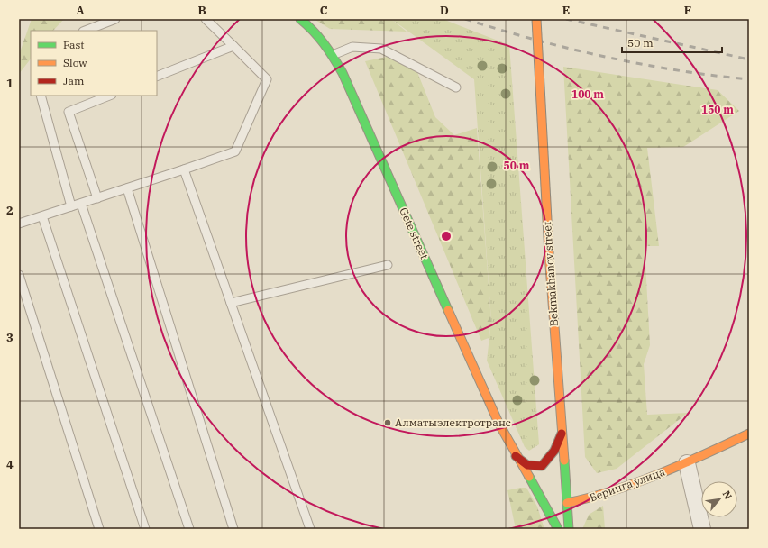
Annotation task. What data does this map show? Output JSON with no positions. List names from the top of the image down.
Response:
{
  "streets": {
    "main road": ["Gete street", "Bekmakhanov street", "Беринга улица"]
  },
  "crossings": [
    ["Bekmakhanov street", "Беринга улица"]
  ],
  "places": ["Алматыэлектротранс"],
  "legend": ["Fast", "Slow", "Jam"],
  "scale_bar": "50 m",
  "north": "top right",
  "grid": {
    "columns": [
      "A",
      "B",
      "C",
      "D",
      "E",
      "F"
    ],
    "rows": [
      "1",
      "2",
      "3",
      "4"
    ]
  },
  "rings": ["100 m", "150 m", "50 m"]
}
